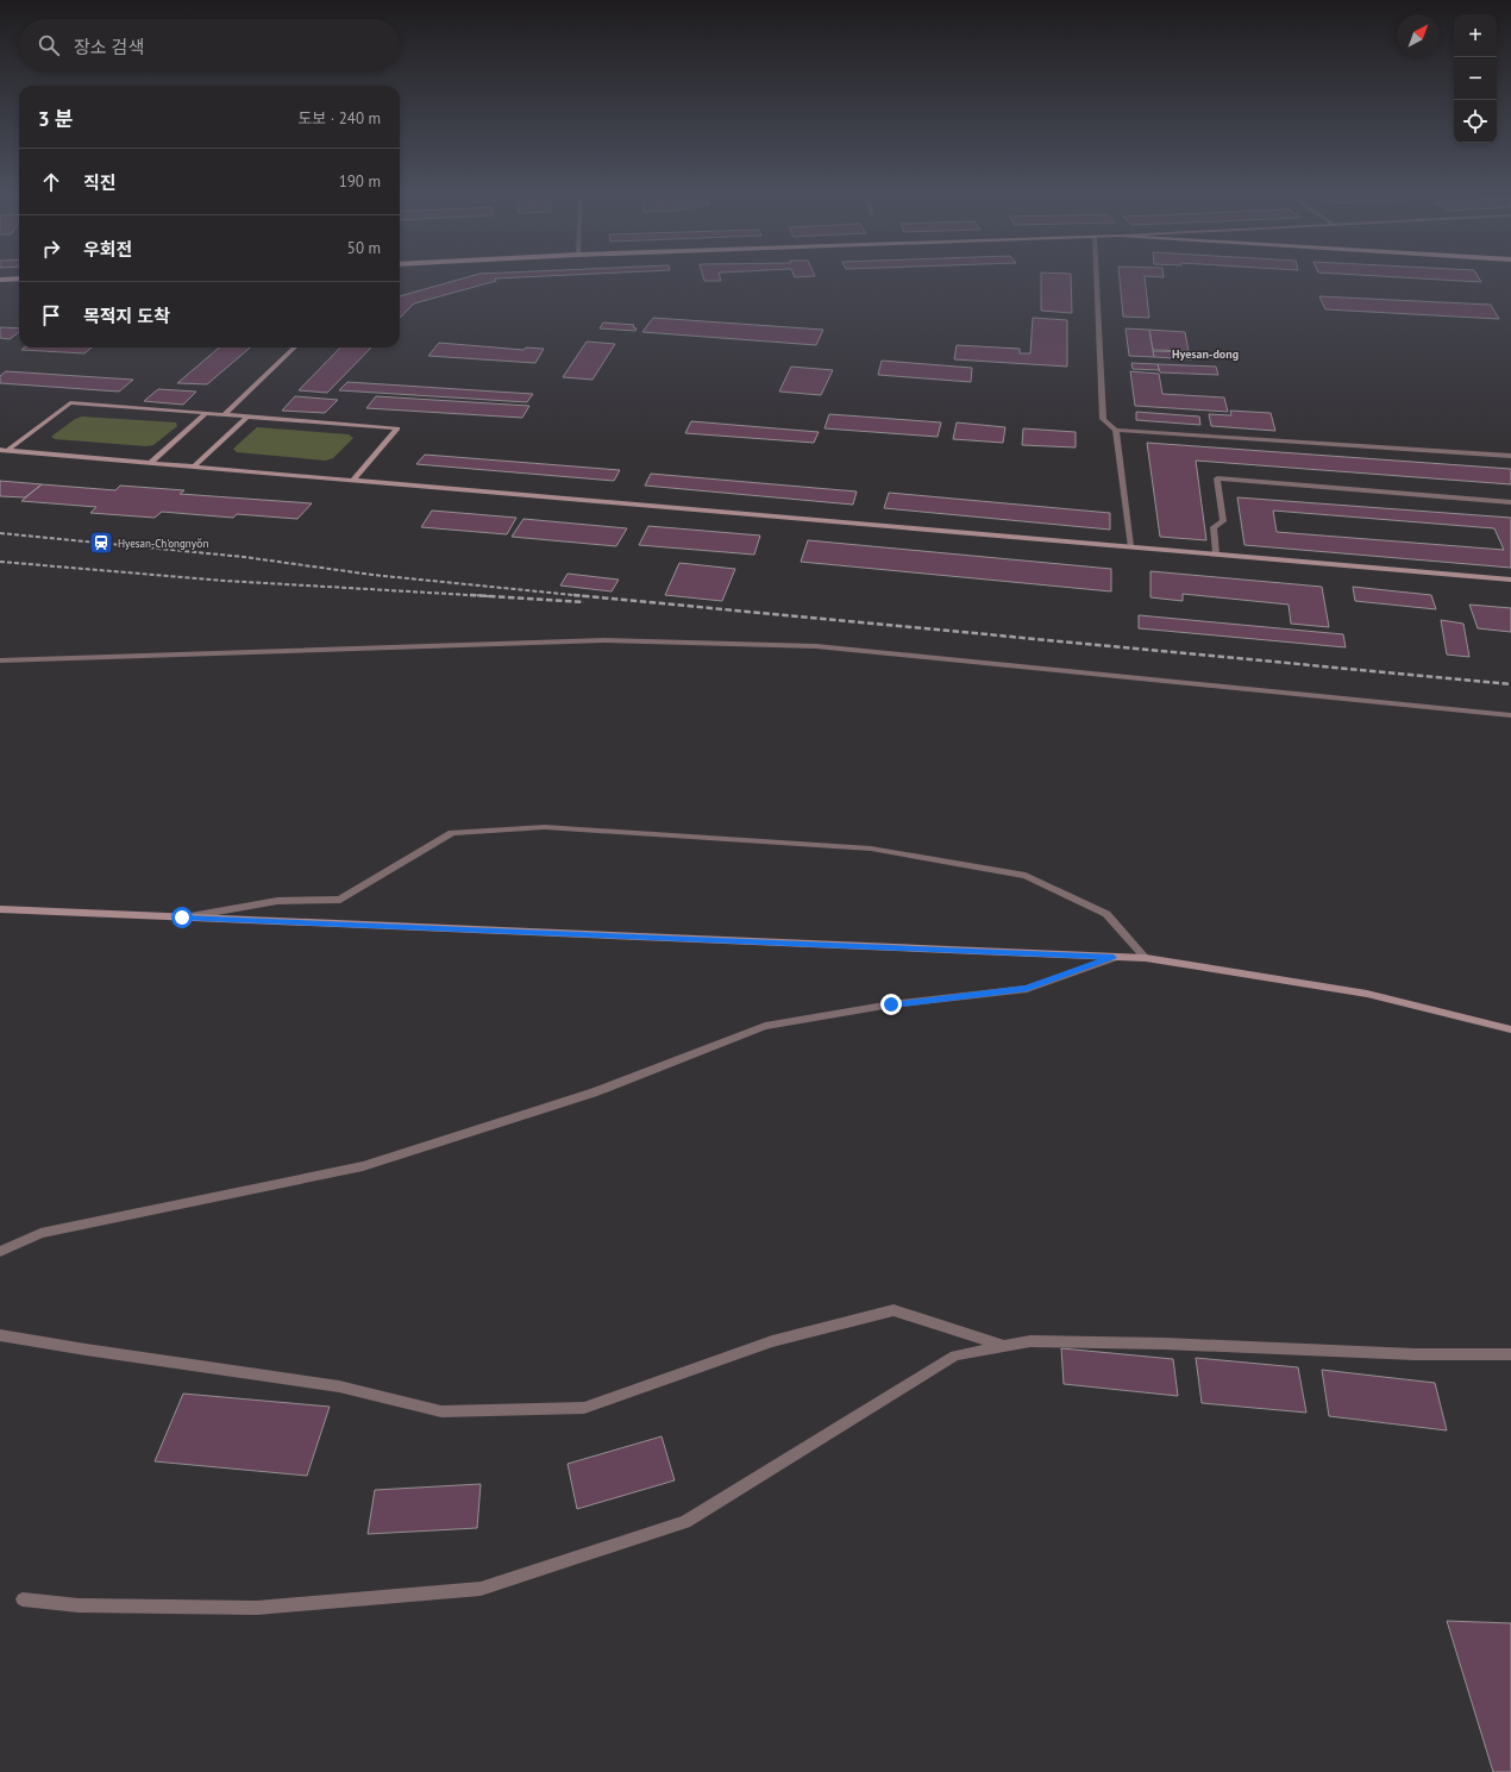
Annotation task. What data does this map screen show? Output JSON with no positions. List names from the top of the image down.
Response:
{
  "districts": ["Hyesan-dong"],
  "places": {
    "station": ["Hyesan-Ch'ongnyŏn"]
  },
  "north": "top right",
  "page": {
    "map_buttons": ["+", "−"],
    "search": "장소 검색",
    "heading": ["3 분", "도보 · 240 m"],
    "list": [
      ["직진", "190 m"],
      ["우회전", "50 m"],
      "목적지 도착"
    ]
  }
}
